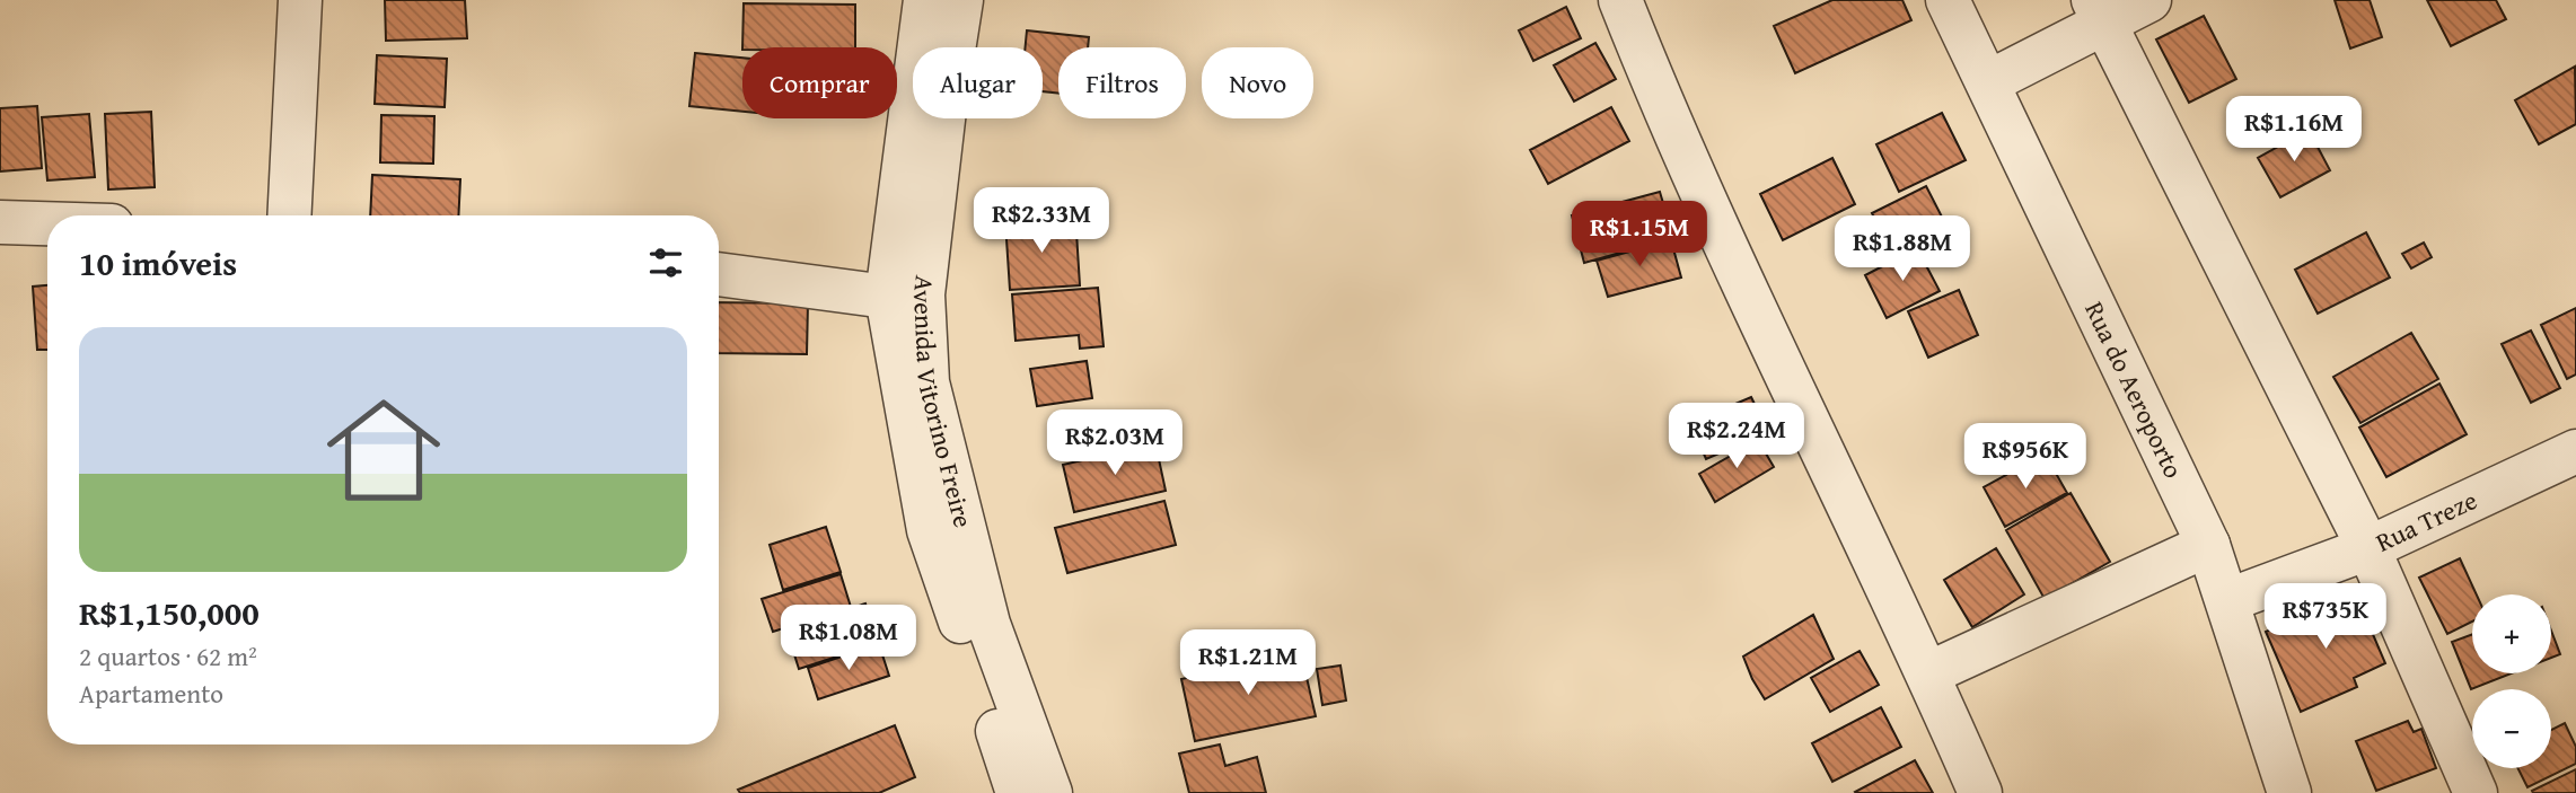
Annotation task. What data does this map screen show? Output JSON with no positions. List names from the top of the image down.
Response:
{
  "streets": {
    "street": ["Rua do Aeroporto", "Avenida Vitorino Freire", "Rua Treze"]
  },
  "crossings": [
    ["Rua do Aeroporto", "Rua Treze"]
  ],
  "page": {
    "chip": [
      "Comprar",
      "Alugar",
      "Filtros",
      "Novo"
    ],
    "price": [
      "R$1.16M",
      "R$2.33M",
      "R$1.15M",
      "R$1.88M",
      "R$2.24M",
      "R$2.03M",
      "R$956K",
      "R$735K",
      "R$1.08M",
      "R$1.21M"
    ],
    "heading": "10 imóveis",
    "list": [
      {
        "name": "R$1,150,000",
        "note": "2 quartos · 62 m² · Apartamento"
      }
    ],
    "map_buttons": ["+", "−"]
  }
}
